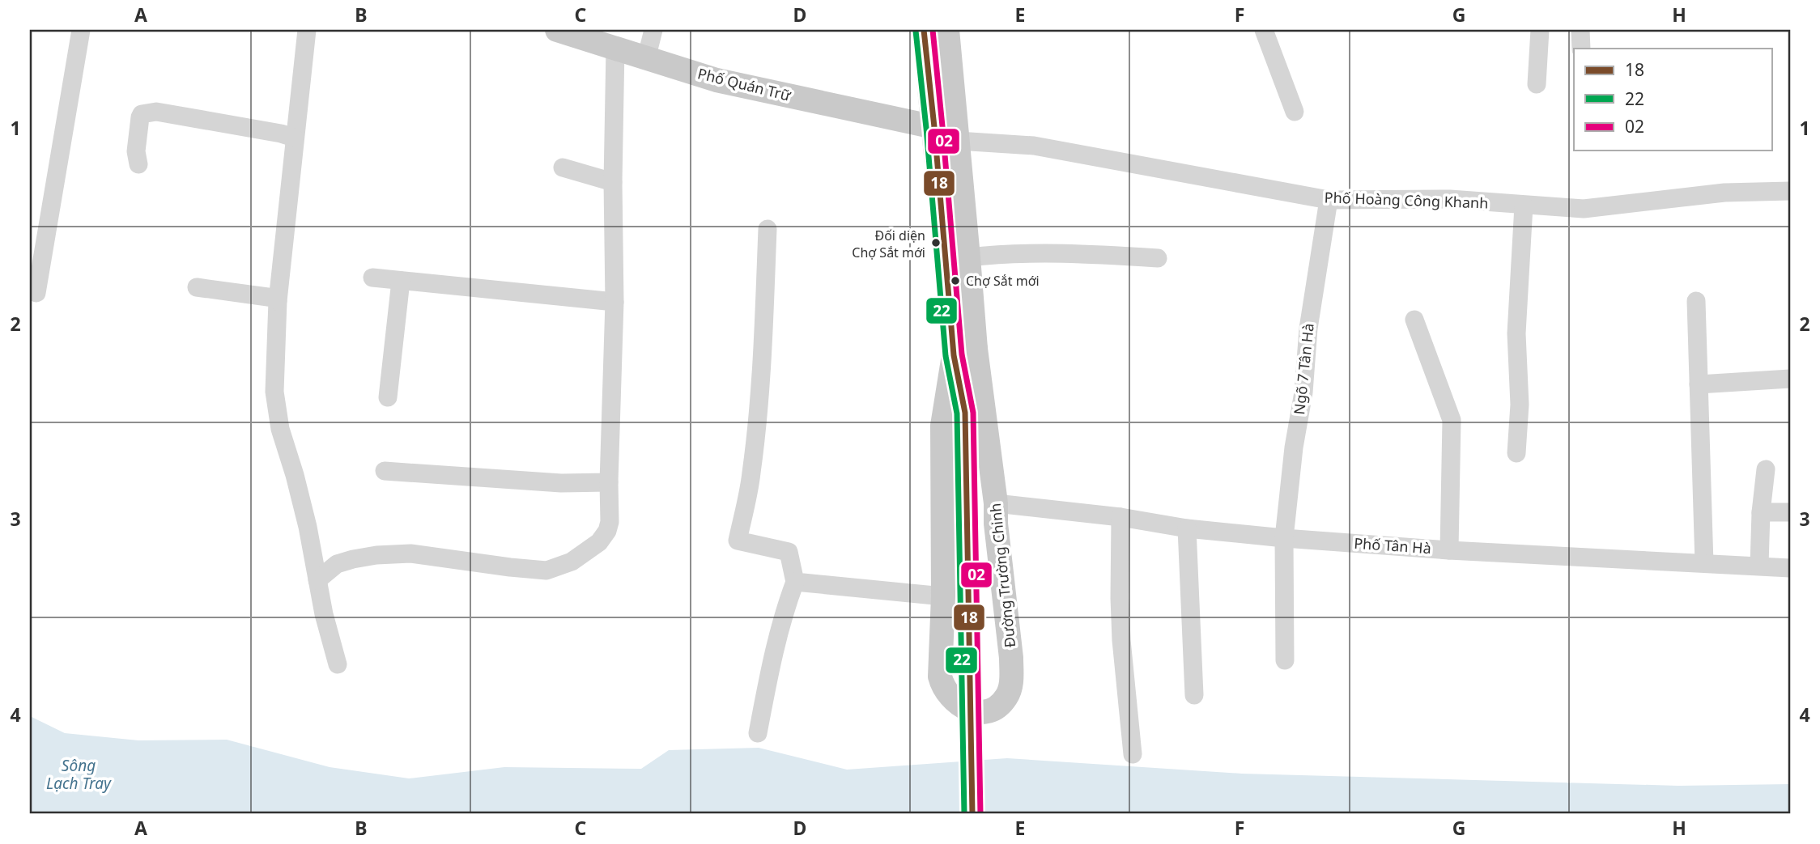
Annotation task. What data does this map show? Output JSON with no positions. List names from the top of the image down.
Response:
{
  "streets": {
    "main road": ["Phố Quán Trữ", "Đường Trường Chinh"],
    "street": ["Phố Hoàng Công Khanh", "Ngõ 7 Tân Hà", "Phố Tân Hà"]
  },
  "crossings": [
    ["Phố Quán Trữ", "Đường Trường Chinh"],
    ["Phố Hoàng Công Khanh", "Ngõ 7 Tân Hà"],
    ["Phố Hoàng Công Khanh", "Đường Trường Chinh"],
    ["Ngõ 7 Tân Hà", "Phố Tân Hà"],
    ["Phố Tân Hà", "Đường Trường Chinh"]
  ],
  "water": ["Sông Lạch Tray"],
  "places": ["Đối diện Chợ Sắt mới", "Chợ Sắt mới"],
  "lines": ["transit line 18", "transit line 02", "transit line 22"],
  "legend": ["18", "22", "02"],
  "grid": {
    "columns": [
      "A",
      "B",
      "C",
      "D",
      "E",
      "F",
      "G",
      "H"
    ],
    "rows": [
      "1",
      "2",
      "3",
      "4"
    ]
  }
}
